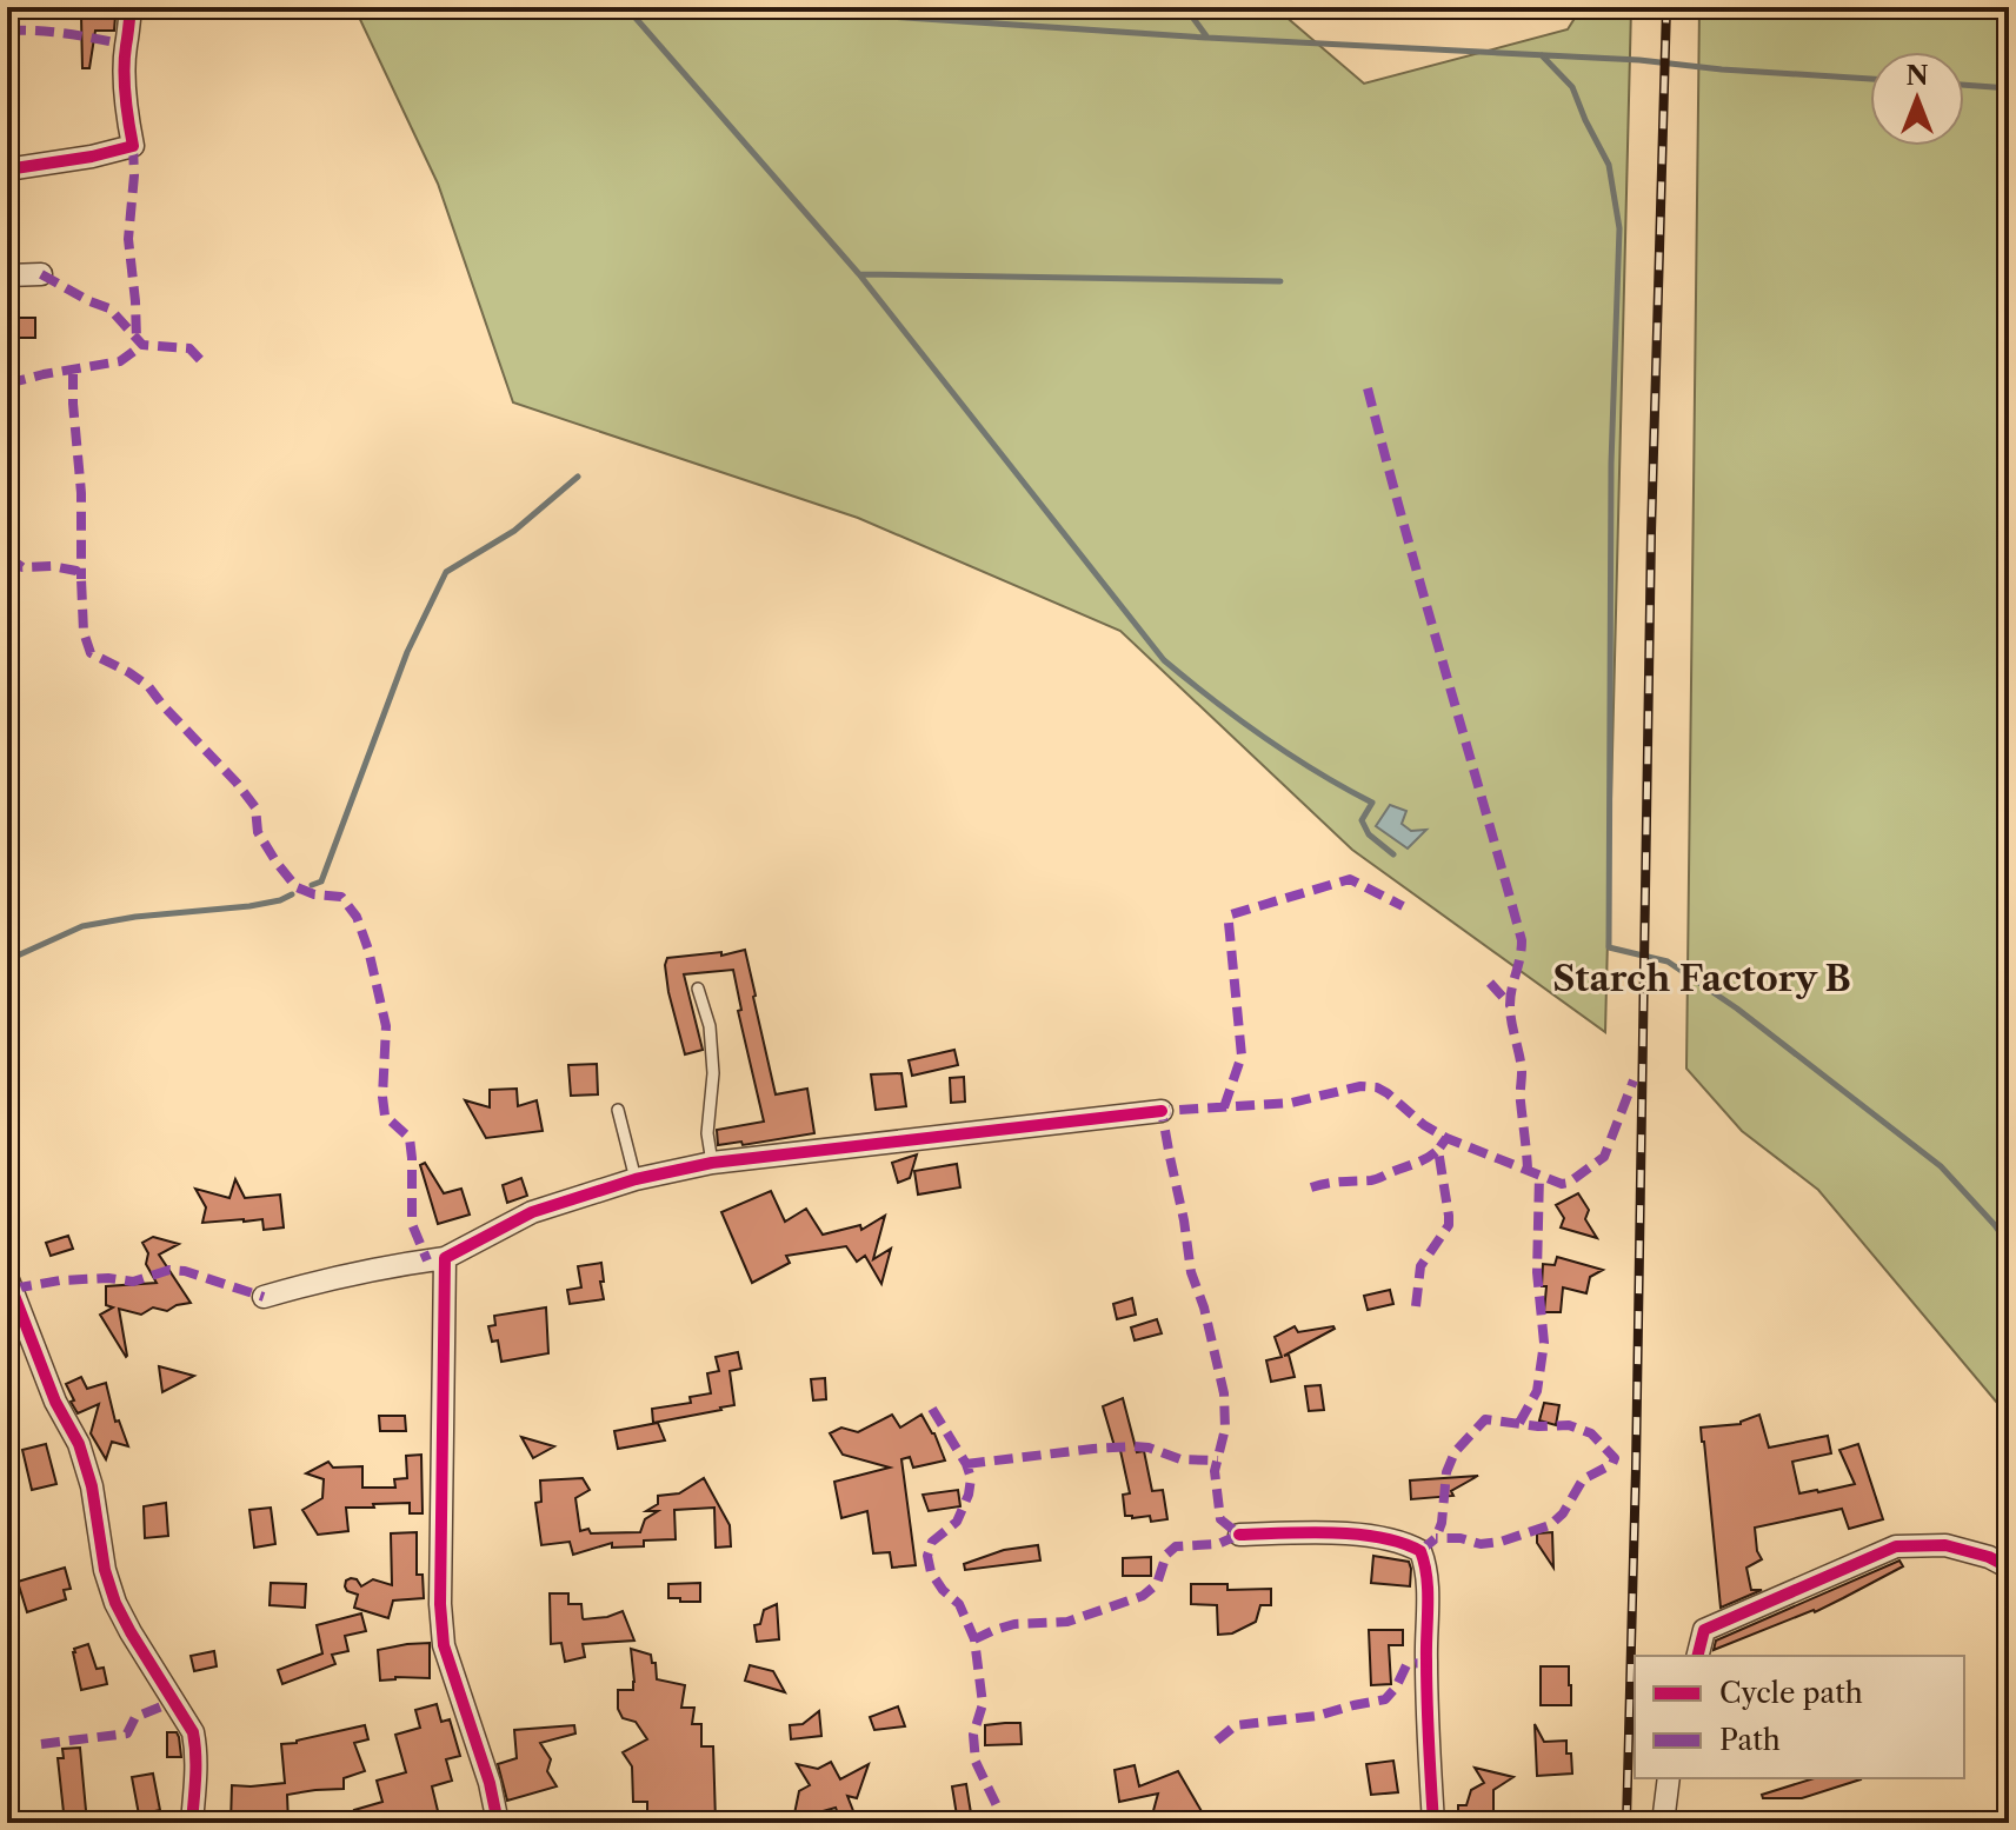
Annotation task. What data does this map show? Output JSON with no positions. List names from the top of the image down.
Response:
{
  "districts": ["Starch Factory B"],
  "legend": ["Cycle path", "Path"],
  "north": "top"
}
